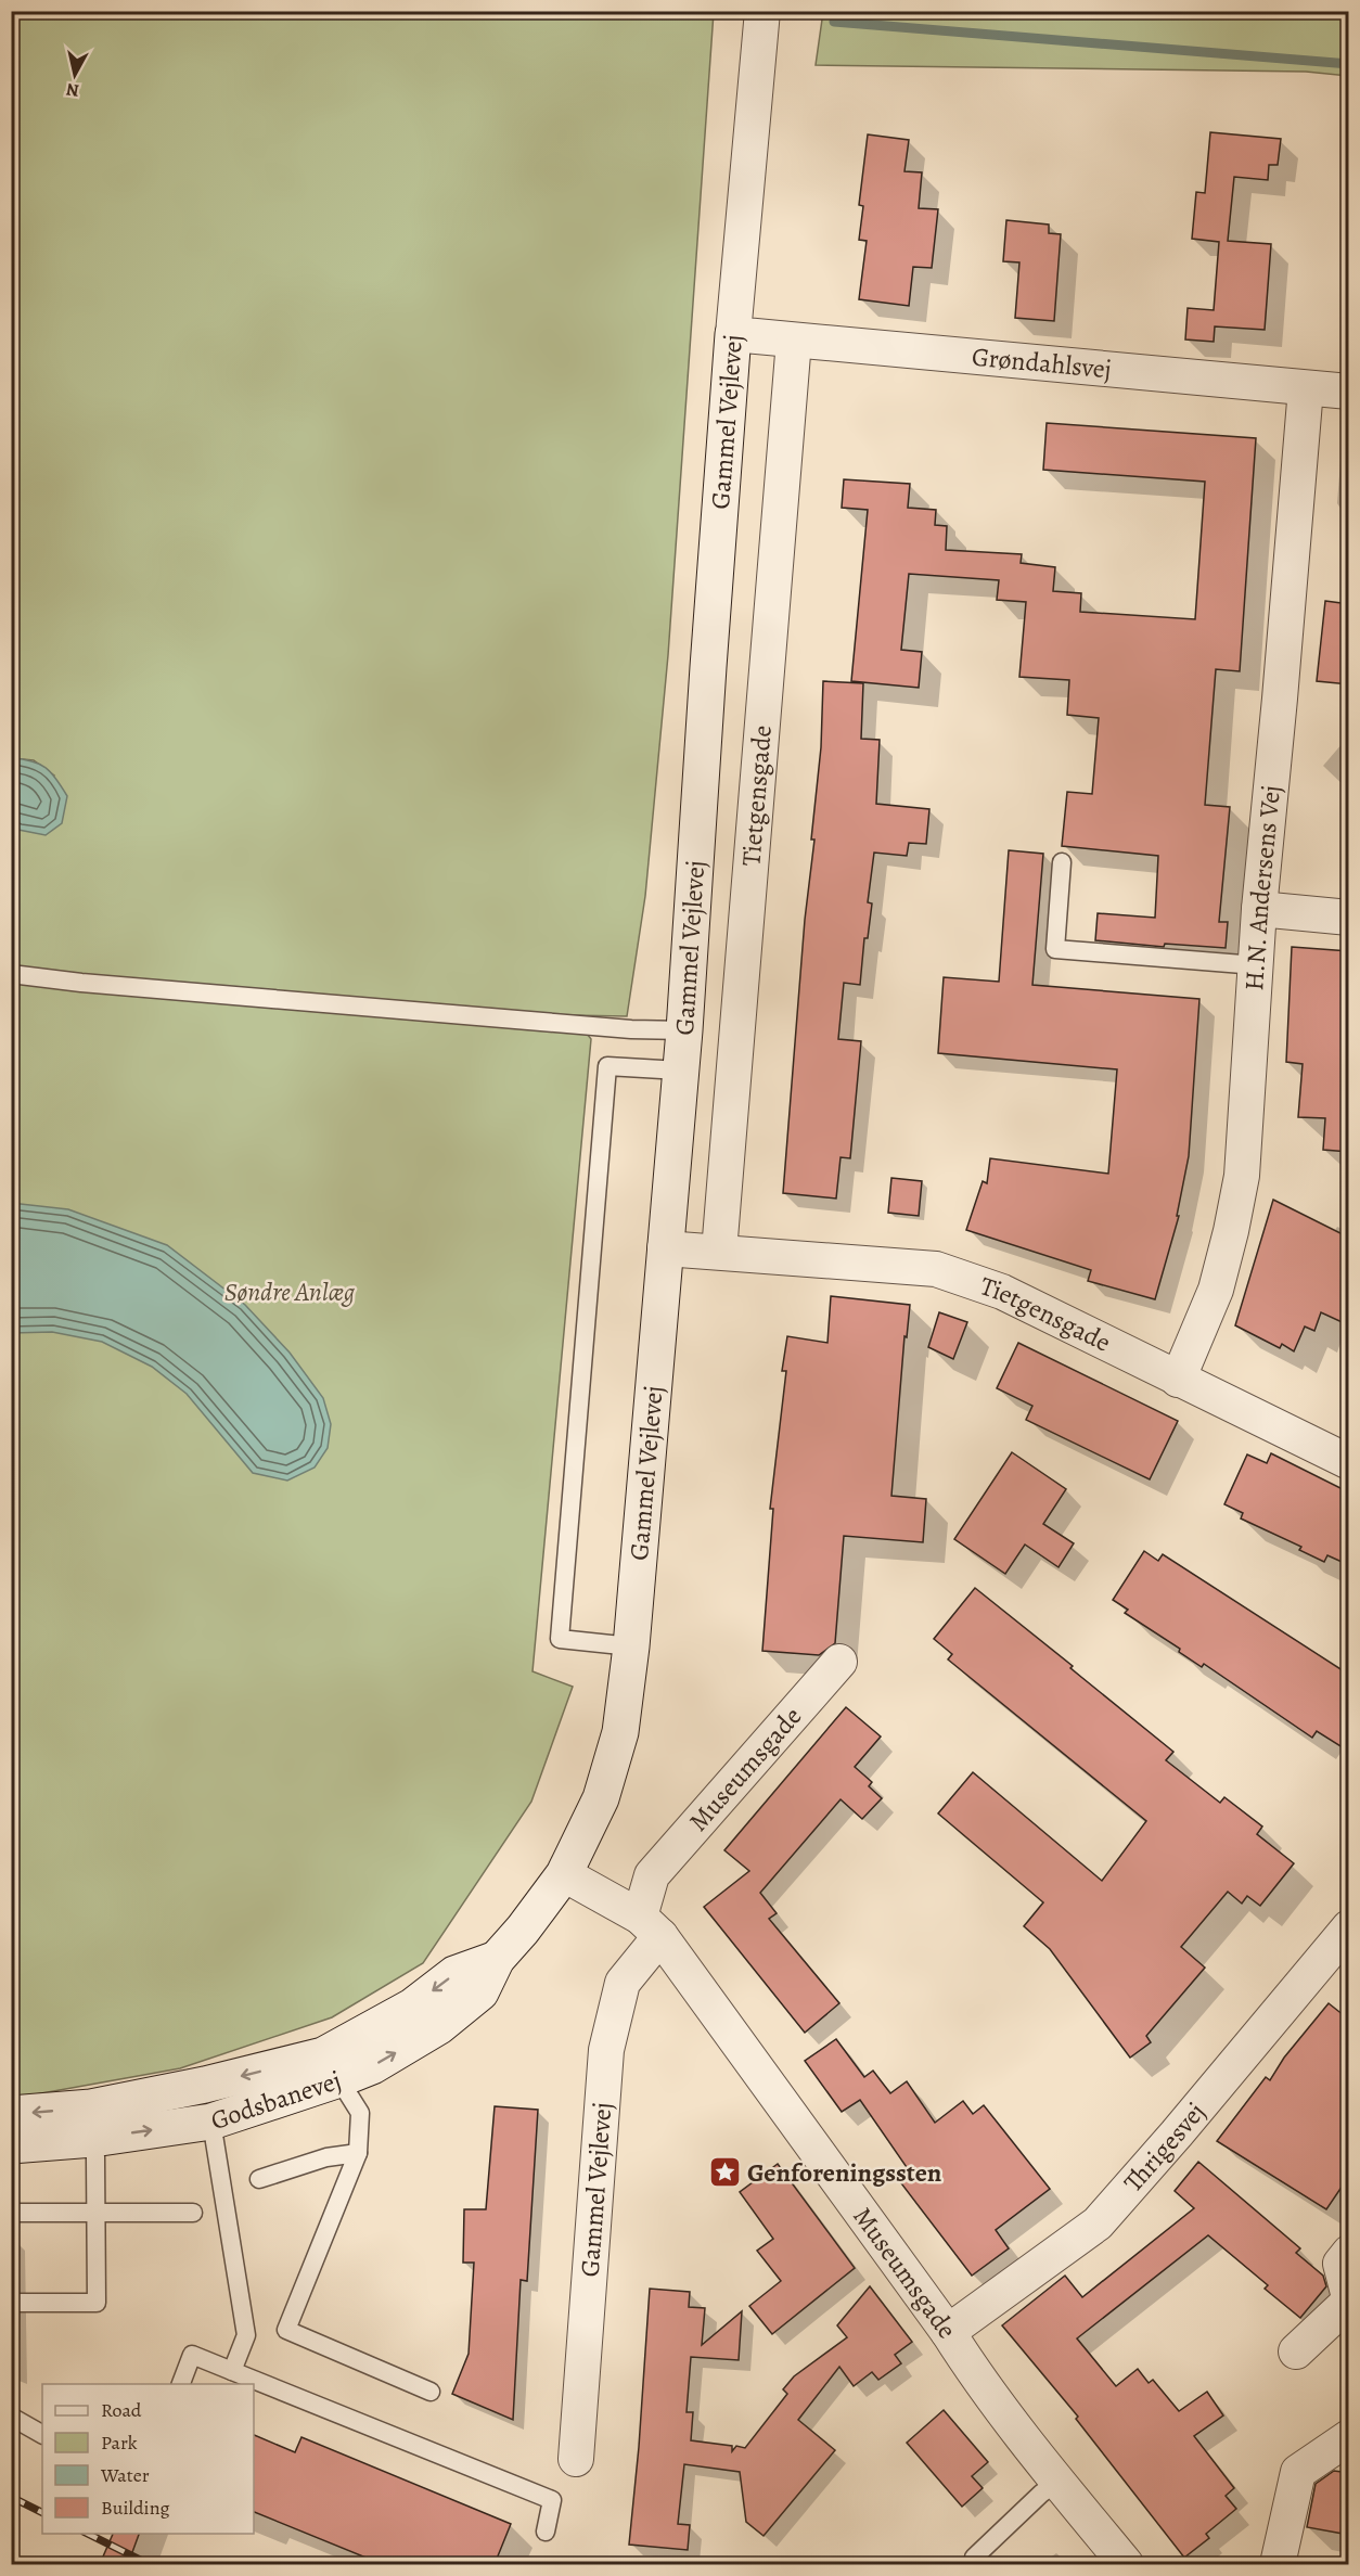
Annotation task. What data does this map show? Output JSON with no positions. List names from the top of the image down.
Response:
{
  "streets": {
    "street": [
      "Grøndahlsvej",
      "Gammel Vejlevej",
      "Tietgensgade",
      "H.N. Andersens Vej",
      "Museumsgade",
      "Godsbanevej",
      "Thrigesvej"
    ]
  },
  "crossings": [
    ["Grøndahlsvej", "Gammel Vejlevej"],
    ["Grøndahlsvej", "Tietgensgade"],
    ["Grøndahlsvej", "H.N. Andersens Vej"],
    ["Gammel Vejlevej", "Tietgensgade"],
    ["Gammel Vejlevej", "Museumsgade"],
    ["Gammel Vejlevej", "Godsbanevej"],
    ["Tietgensgade", "H.N. Andersens Vej"],
    ["Museumsgade", "Godsbanevej"],
    ["Museumsgade", "Thrigesvej"]
  ],
  "parks": ["Søndre Anlæg"],
  "places": {
    "place": ["Genforeningssten"]
  },
  "legend": [
    "Road",
    "Park",
    "Water",
    "Building"
  ],
  "north": "bottom"
}
